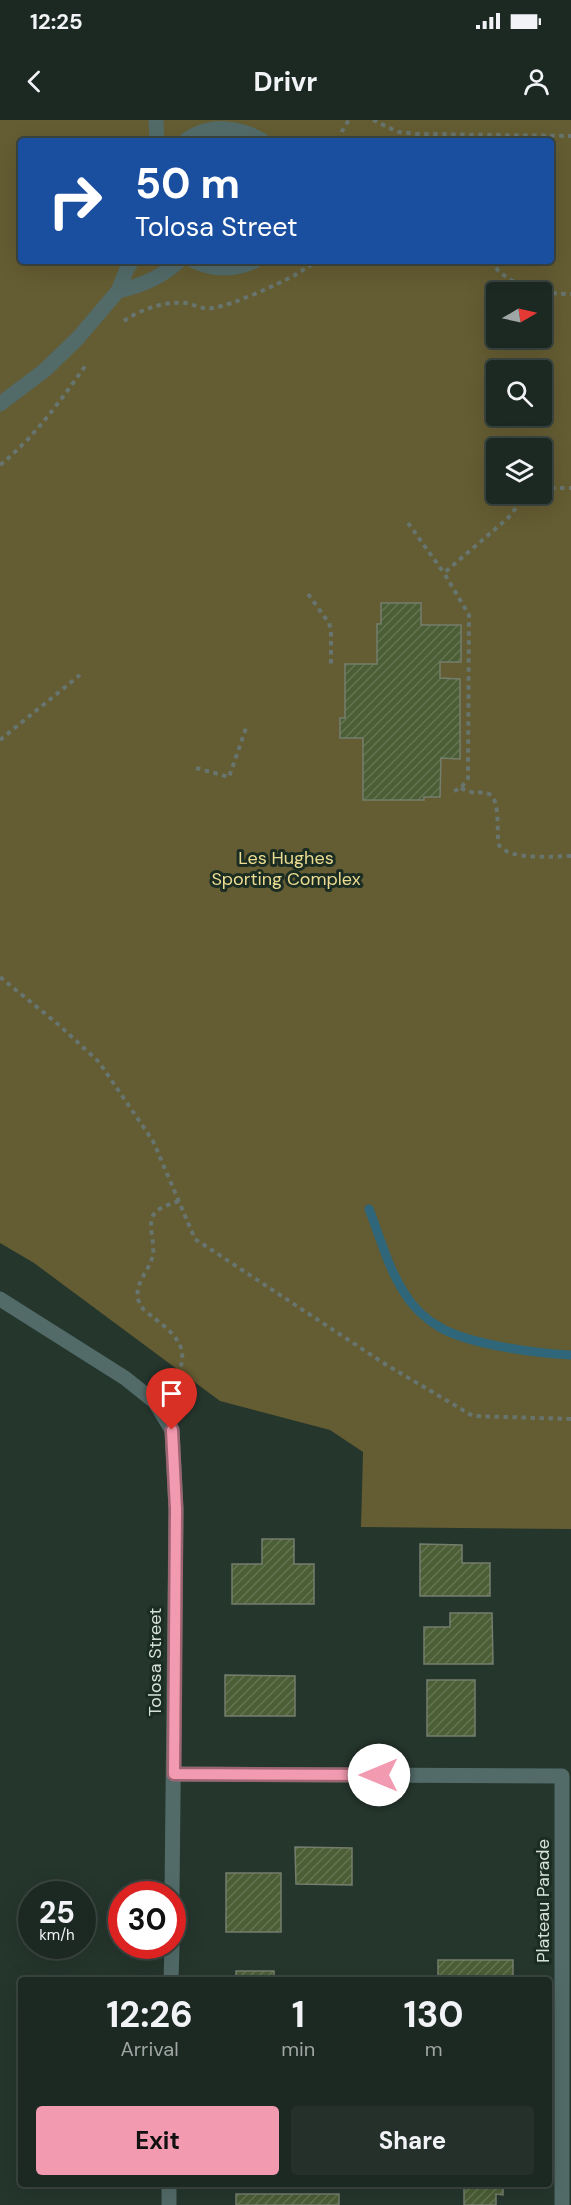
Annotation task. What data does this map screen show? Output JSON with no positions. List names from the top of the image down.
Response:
{
  "streets": {
    "street": ["Tolosa Street", "Plateau Parade"]
  },
  "crossings": [
    ["Tolosa Street", "Plateau Parade"]
  ],
  "parks": ["Les Hughes Sporting Complex"],
  "north": "right",
  "page": {
    "status": "12:25",
    "header": "Drivr",
    "turn": ["50 m", "Tolosa Street"],
    "speed": "25 km/h",
    "limit": "30",
    "eta": [
      "12:26",
      "Arrival",
      "1",
      "min",
      "130",
      "m"
    ],
    "buttons": ["Exit", "Share"]
  }
}
